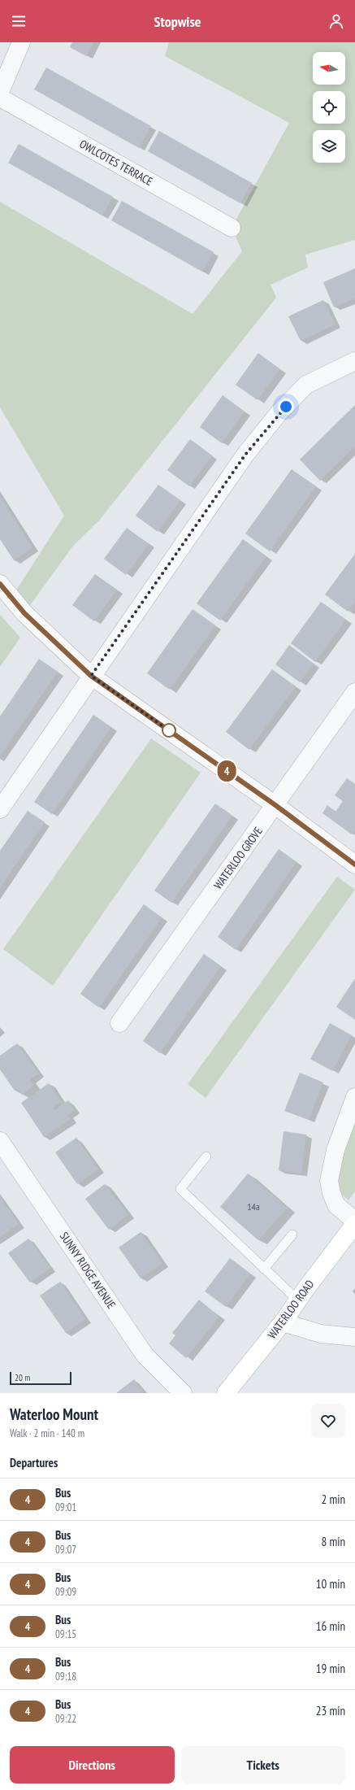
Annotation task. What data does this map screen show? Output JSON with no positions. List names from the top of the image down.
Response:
{
  "streets": {
    "main road": ["WATERLOO ROAD"],
    "street": ["OWLCOTES TERRACE", "WATERLOO GROVE", "SUNNY RIDGE AVENUE"]
  },
  "lines": ["bus line 4"],
  "house_numbers": ["14a"],
  "scale_bar": "20 m",
  "north": "left",
  "page": {
    "header": "Stopwise",
    "on_map": "4",
    "scale": "20 m",
    "heading": [
      ["Waterloo Mount", "Walk · 2 min · 140 m"],
      "Departures"
    ],
    "list": [
      {
        "mark": "4",
        "name": "Bus",
        "note": "09:01",
        "value": "2 min"
      },
      {
        "mark": "4",
        "name": "Bus",
        "note": "09:07",
        "value": "8 min"
      },
      {
        "mark": "4",
        "name": "Bus",
        "note": "09:09",
        "value": "10 min"
      },
      {
        "mark": "4",
        "name": "Bus",
        "note": "09:15",
        "value": "16 min"
      },
      {
        "mark": "4",
        "name": "Bus",
        "note": "09:18",
        "value": "19 min"
      },
      {
        "mark": "4",
        "name": "Bus",
        "note": "09:22",
        "value": "23 min"
      }
    ],
    "buttons": ["Directions", "Tickets"]
  }
}
